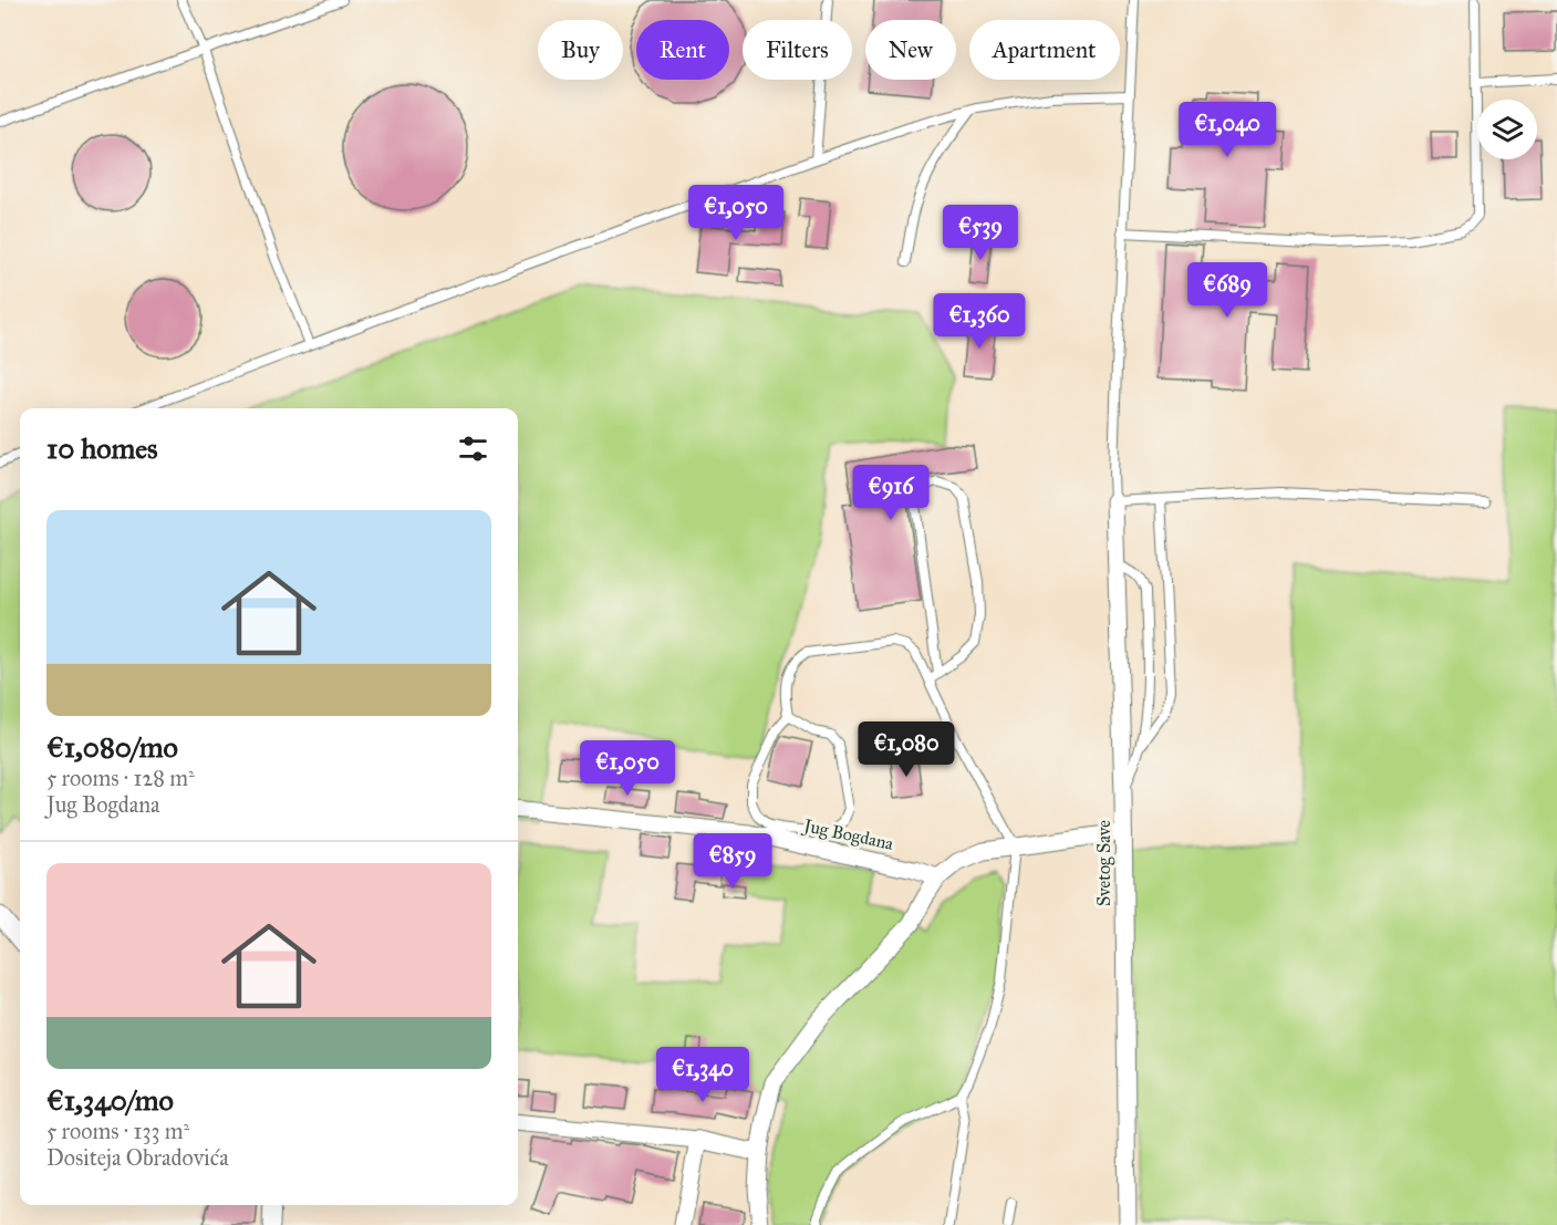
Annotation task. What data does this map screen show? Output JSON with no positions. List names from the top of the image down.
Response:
{
  "streets": {
    "street": ["Jug Bogdana", "Svetog Save"]
  },
  "page": {
    "chip": [
      "Buy",
      "Rent",
      "Filters",
      "New",
      "Apartment"
    ],
    "price": [
      "€1,040",
      "€1,050",
      "€539",
      "€689",
      "€1,360",
      "€916",
      "€1,080",
      "€1,050",
      "€859",
      "€1,340"
    ],
    "heading": "10 homes",
    "list": [
      {
        "name": "€1,080/mo",
        "note": "5 rooms · 128 m² · Jug Bogdana"
      },
      {
        "name": "€1,340/mo",
        "note": "5 rooms · 133 m² · Dositeja Obradovića"
      }
    ]
  }
}
